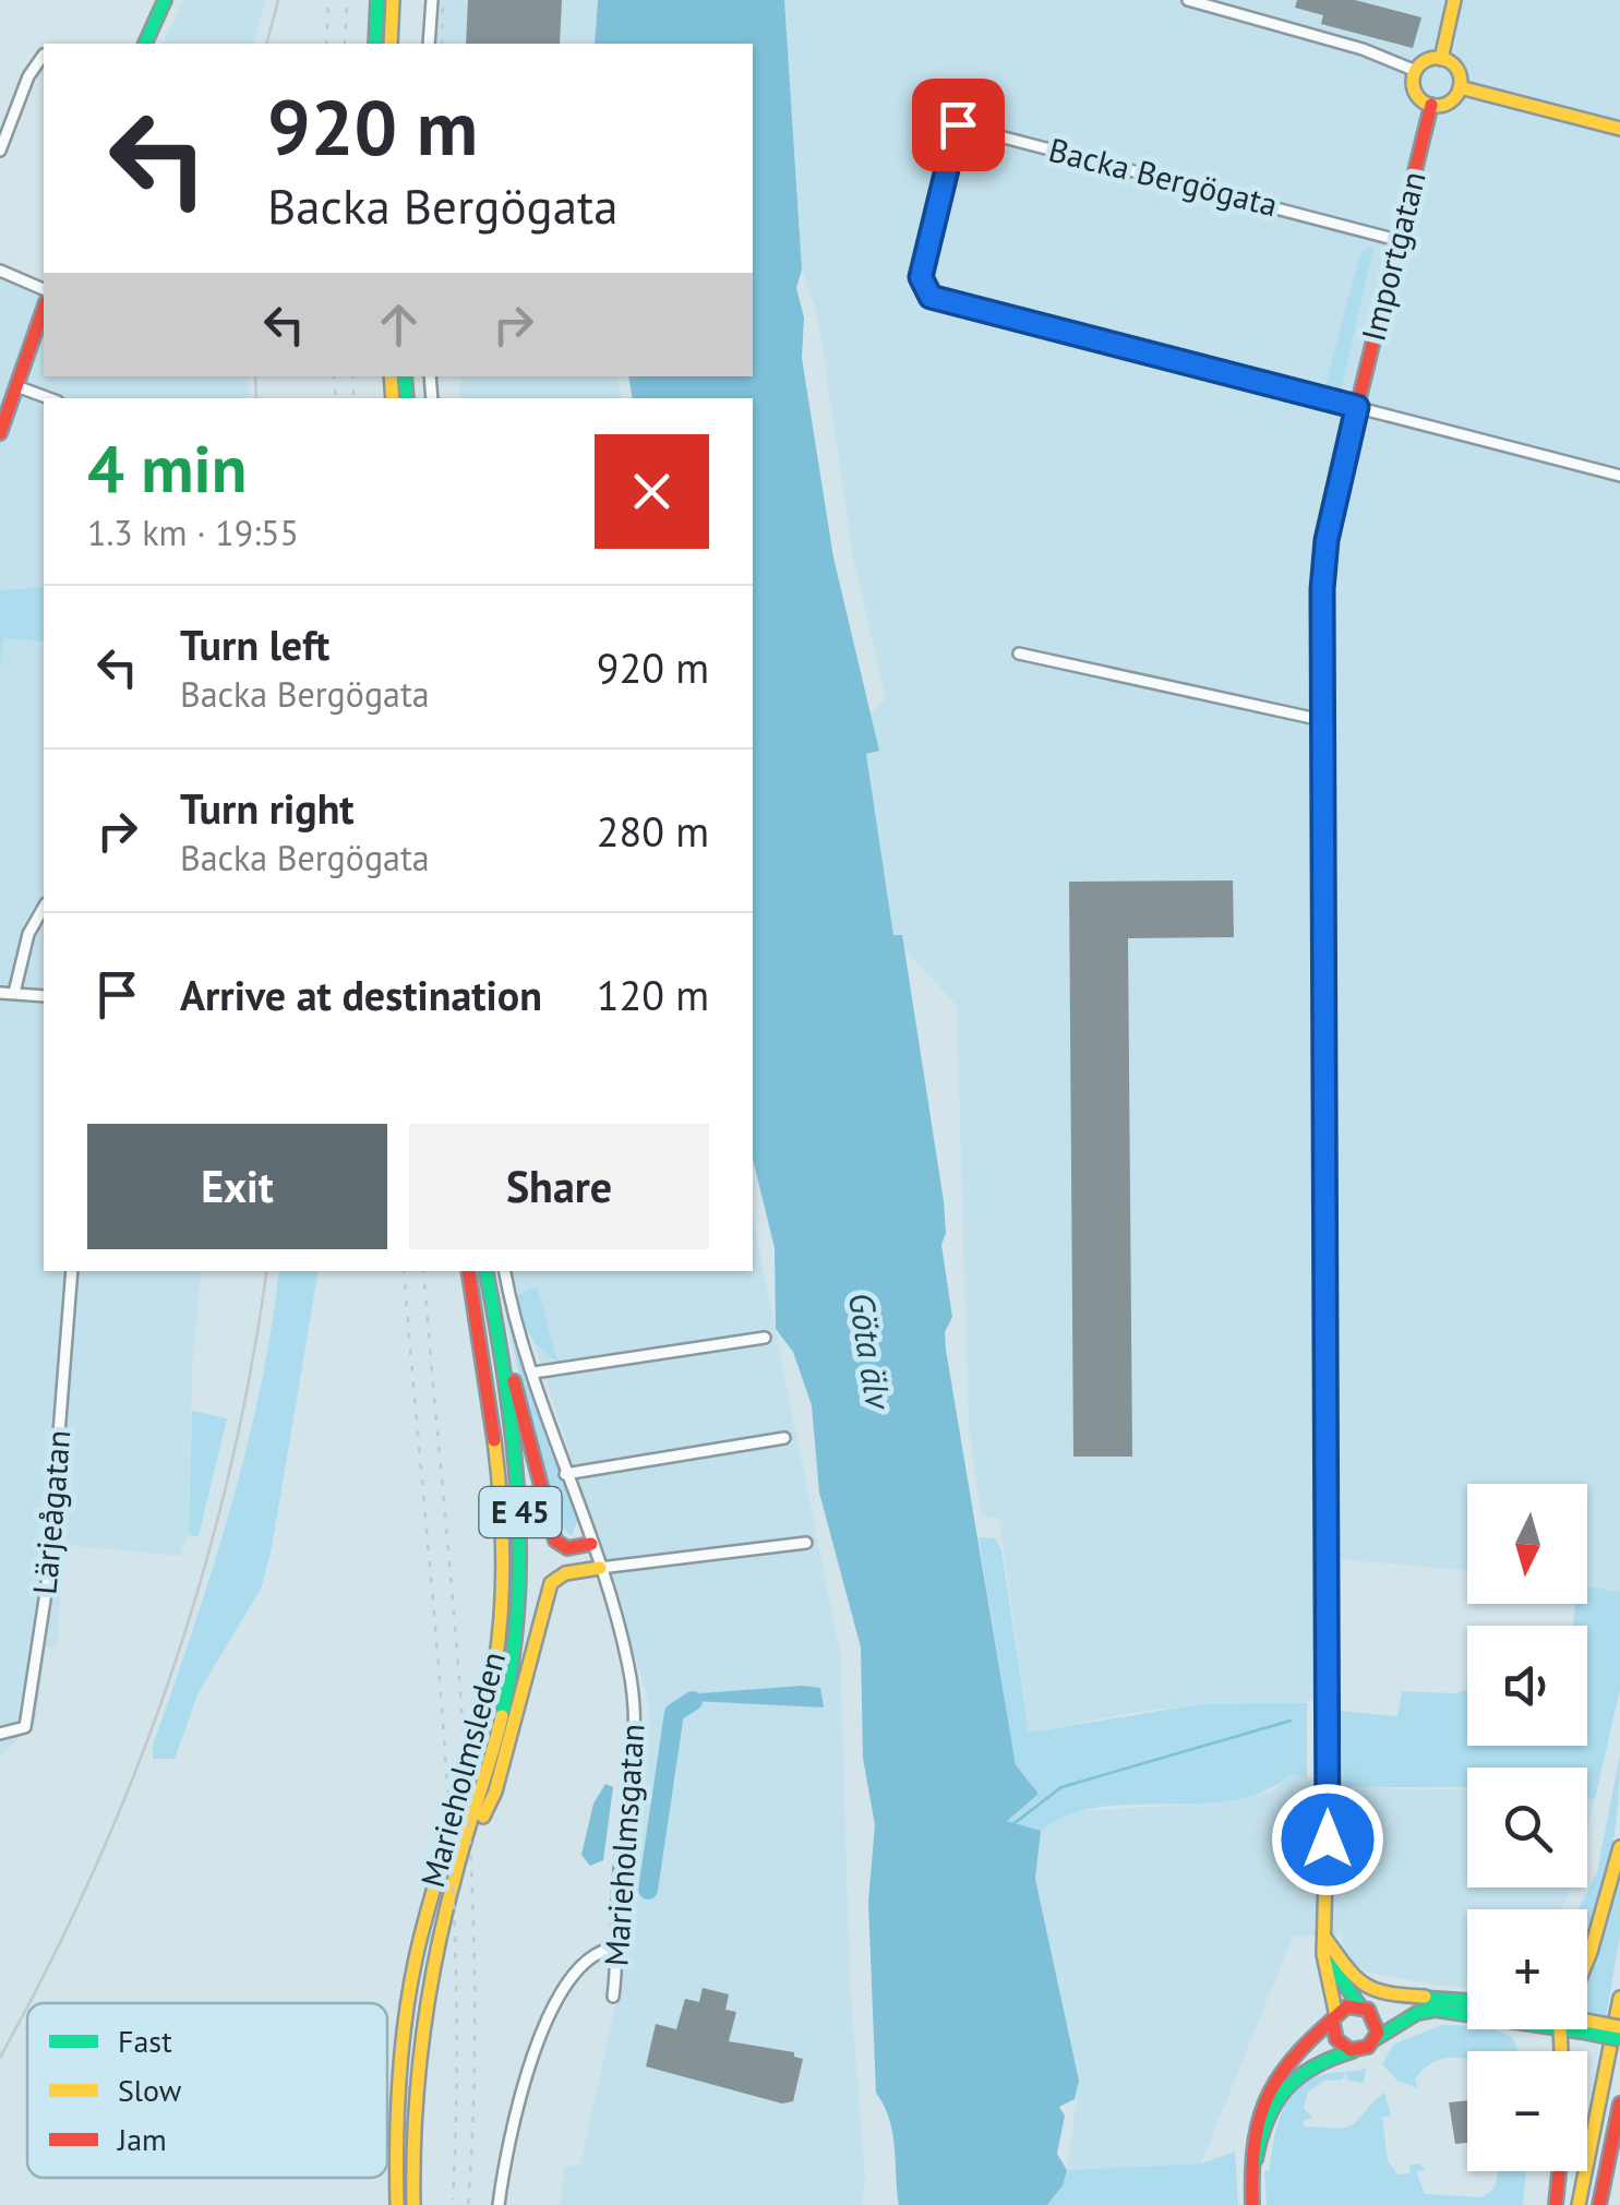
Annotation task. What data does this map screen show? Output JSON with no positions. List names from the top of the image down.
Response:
{
  "streets": {
    "main road": ["Importgatan", "E 45", "Marieholmsleden"],
    "street": ["Backa Bergögata", "Lärjeågatan", "Marieholmsgatan"]
  },
  "crossings": [
    ["Backa Bergögata", "Importgatan"]
  ],
  "water": ["Göta älv"],
  "legend": ["Fast", "Slow", "Jam"],
  "north": "bottom",
  "page": {
    "turn": ["920 m", "Backa Bergögata"],
    "heading": ["4 min", "1.3 km · 19:55"],
    "list": [
      {
        "name": "Turn left",
        "note": "Backa Bergögata",
        "value": "920 m"
      },
      {
        "name": "Turn right",
        "note": "Backa Bergögata",
        "value": "280 m"
      },
      {
        "name": "Arrive at destination",
        "value": "120 m"
      }
    ],
    "buttons": ["Exit", "Share"],
    "map_buttons": ["+", "−"]
  }
}
